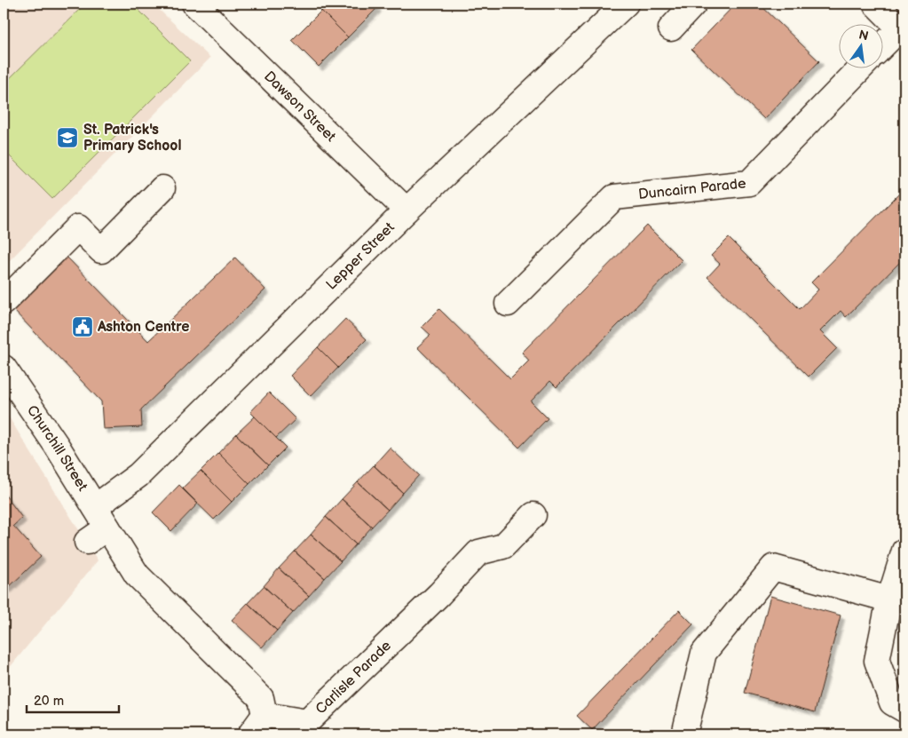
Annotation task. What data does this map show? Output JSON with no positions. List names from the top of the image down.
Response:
{
  "streets": {
    "street": [
      "Dawson Street",
      "Duncairn Parade",
      "Lepper Street",
      "Churchill Street",
      "Carlisle Parade"
    ]
  },
  "crossings": [
    ["Dawson Street", "Lepper Street"],
    ["Lepper Street", "Churchill Street"]
  ],
  "places": {
    "school or university": ["St. Patrick's Primary School"],
    "public building": ["Ashton Centre"]
  },
  "scale_bar": "20 m",
  "north": "top"
}
